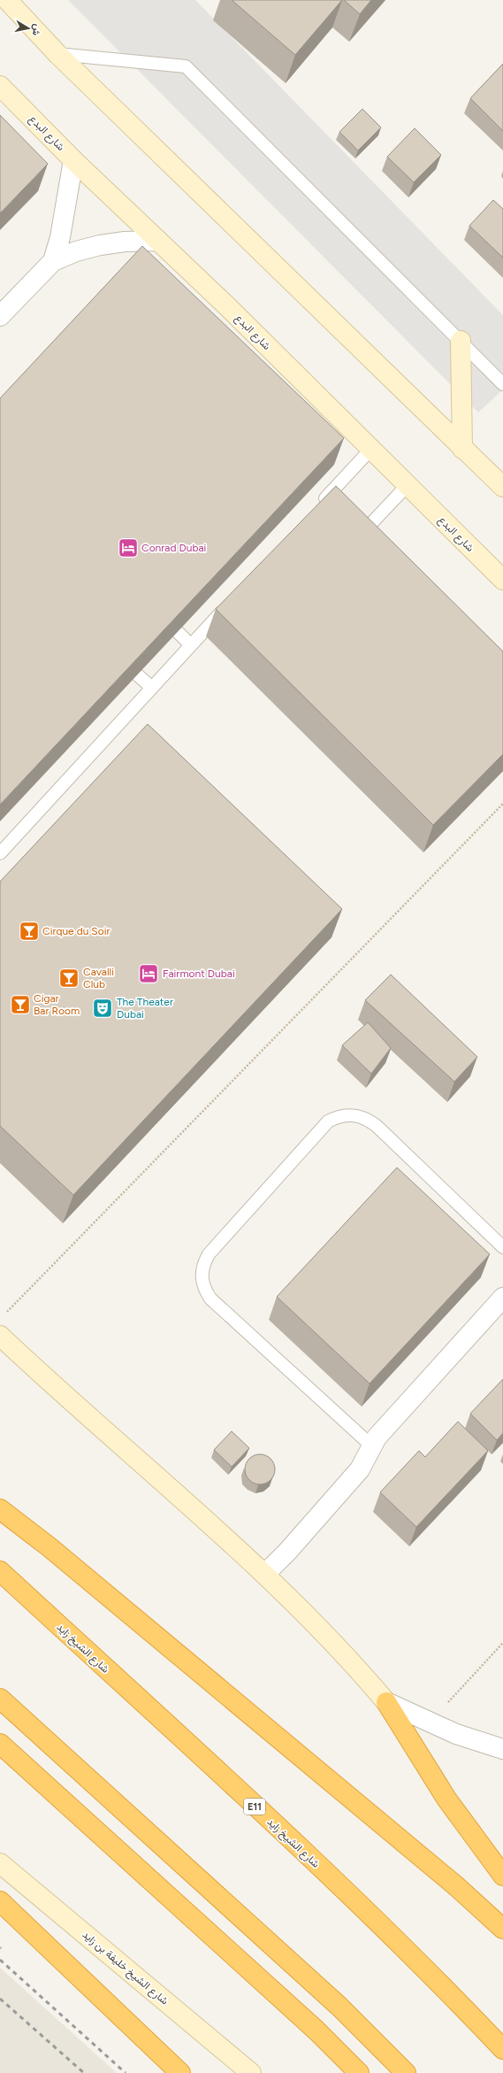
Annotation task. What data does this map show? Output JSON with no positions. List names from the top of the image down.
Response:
{
  "streets": {
    "highway": ["شارع الشيخ زايد", "E11"],
    "main road": ["شارع البدع", "شارع الشيخ خليفة بن زايد"]
  },
  "places": {
    "hotel": ["Conrad Dubai", "Fairmont Dubai"],
    "bar": ["Cirque du Soir", "Cavalli Club", "Cigar Bar Room"],
    "theatre": ["The Theater Dubai"]
  },
  "north": "right"
}
